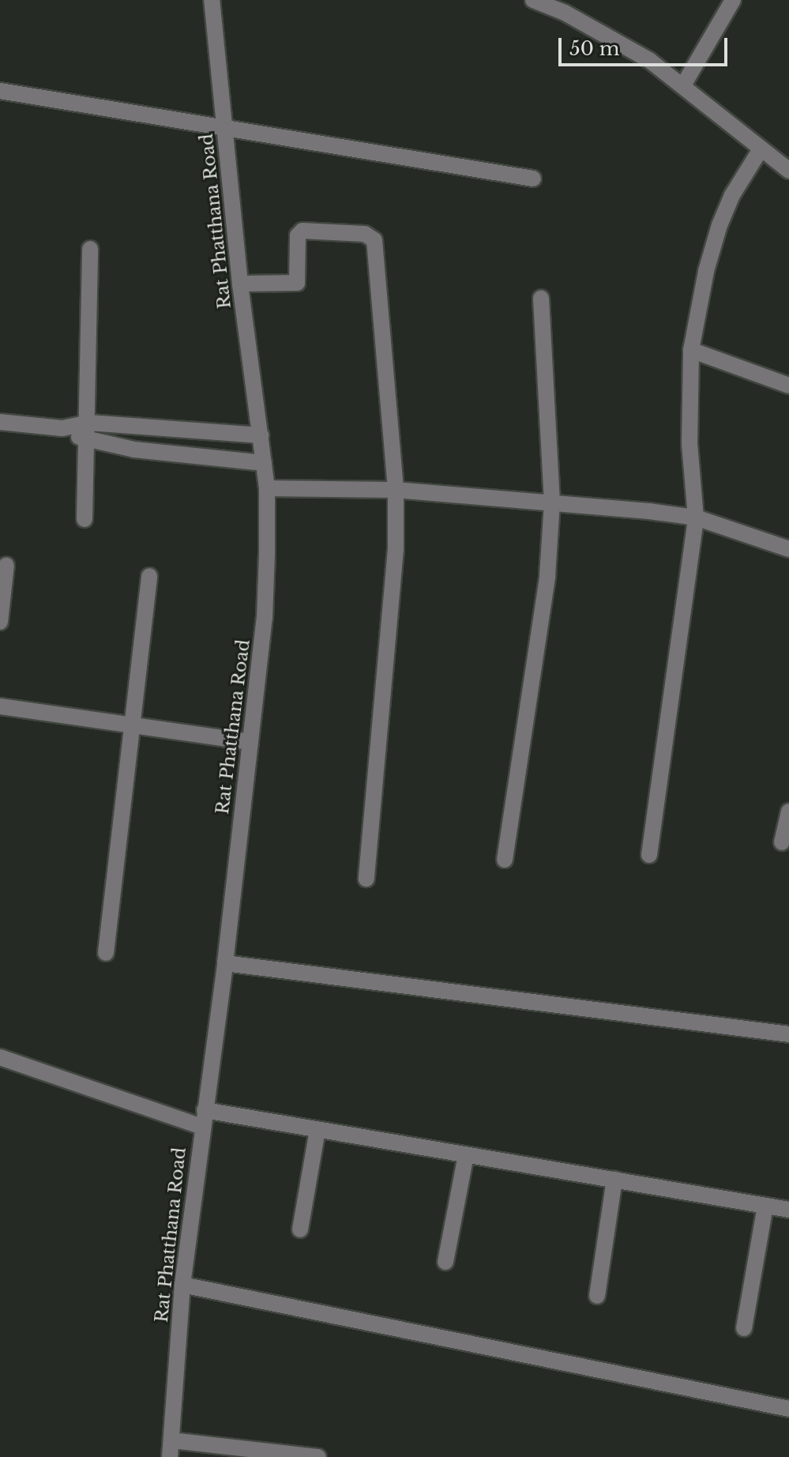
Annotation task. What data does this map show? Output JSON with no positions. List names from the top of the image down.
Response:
{
  "streets": {
    "street": ["Rat Phatthana Road"]
  },
  "scale_bar": "50 m"
}
